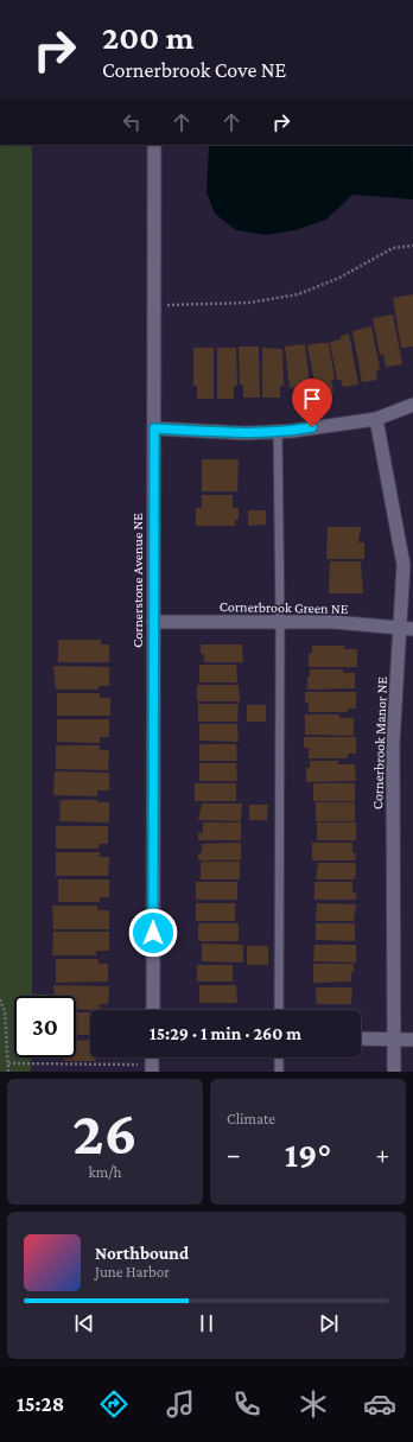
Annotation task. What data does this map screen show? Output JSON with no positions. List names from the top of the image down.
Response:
{
  "streets": {
    "street": ["Cornerstone Avenue NE", "Cornerbrook Green NE", "Cornerbrook Manor NE"]
  },
  "crossings": [
    ["Cornerstone Avenue NE", "Cornerbrook Green NE"],
    ["Cornerbrook Green NE", "Cornerbrook Manor NE"]
  ],
  "page": {
    "turn": ["200 m", "Cornerbrook Cove NE"],
    "limit": "30",
    "trip": "15:29 · 1 min · 260 m",
    "tile": [
      ["26", "km/h"],
      "Climate"
    ],
    "heat": ["−", "19°", "+"],
    "song": ["Northbound", "June Harbor"],
    "tabs": "15:28"
  }
}
